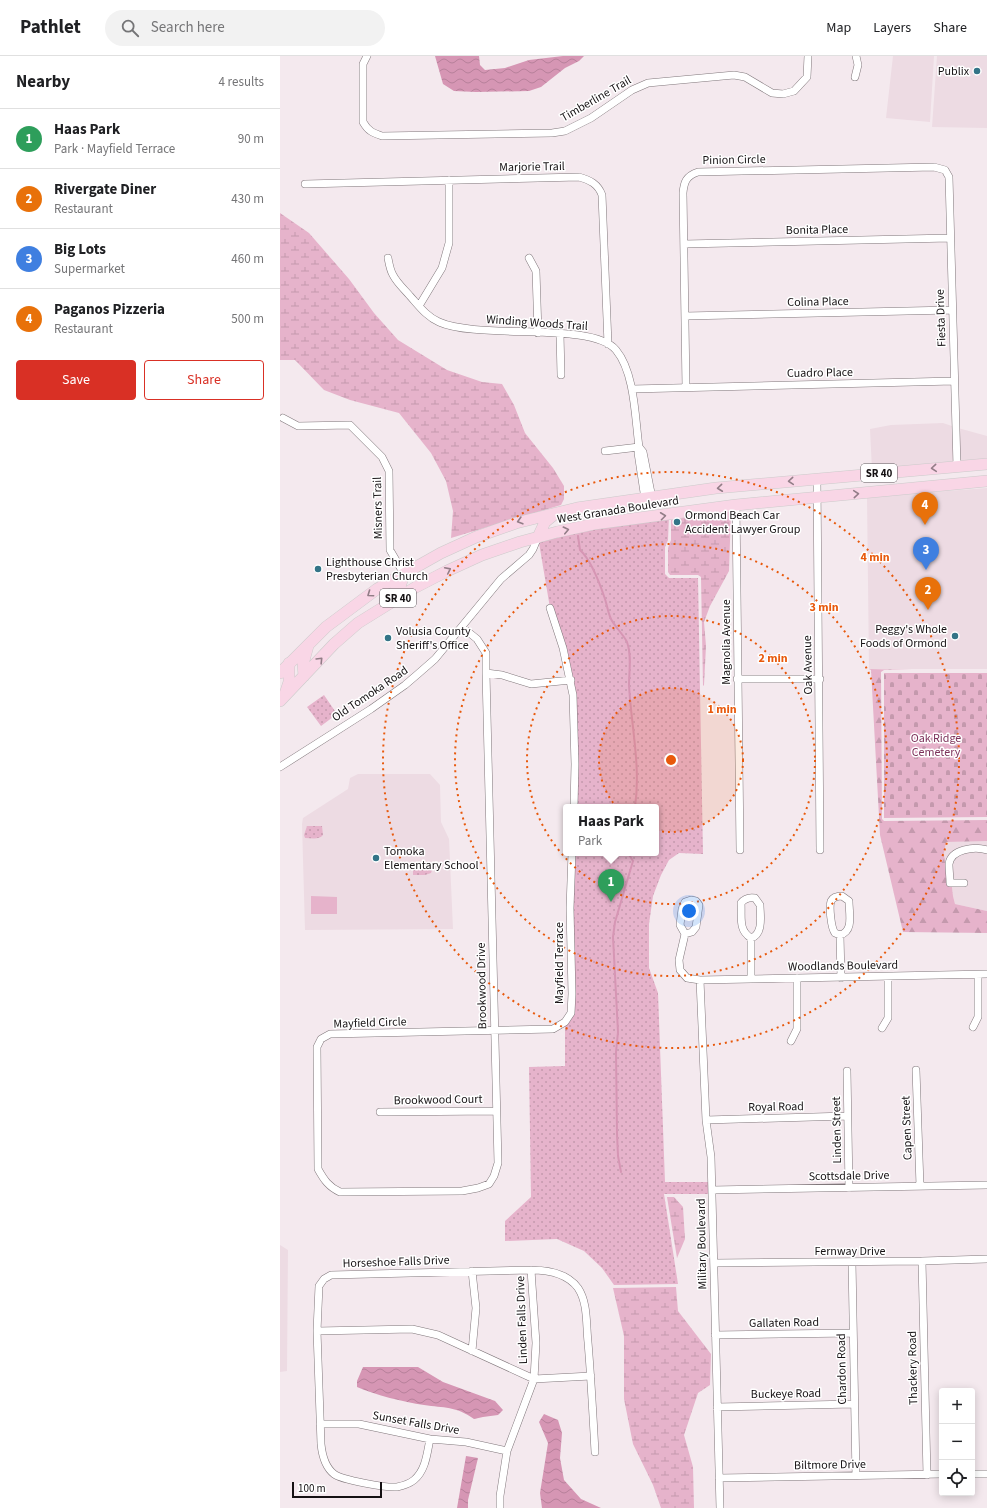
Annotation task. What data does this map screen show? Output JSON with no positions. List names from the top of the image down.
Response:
{
  "streets": {
    "main road": ["SR 40", "West Granada Boulevard"],
    "street": [
      "Timberline Trail",
      "Pinion Circle",
      "Marjorie Trail",
      "Bonita Place",
      "Colina Place",
      "Fiesta Drive",
      "Winding Woods Trail",
      "Cuadro Place",
      "Misners Trail",
      "Magnolia Avenue",
      "Oak Avenue",
      "Old Tomoka Road",
      "Mayfield Terrace",
      "Woodlands Boulevard",
      "Brookwood Drive",
      "Mayfield Circle",
      "Brookwood Court",
      "Royal Road",
      "Capen Street",
      "Linden Street",
      "Scottsdale Drive",
      "Military Boulevard",
      "Fernway Drive",
      "Horseshoe Falls Drive",
      "Linden Falls Drive",
      "Gallaten Road",
      "Thackery Road",
      "Chardon Road",
      "Buckeye Road",
      "Sunset Falls Drive",
      "Biltmore Drive"
    ]
  },
  "crossings": [
    ["Pinion Circle", "Bonita Place"],
    ["Pinion Circle", "Colina Place"],
    ["Pinion Circle", "Fiesta Drive"],
    ["Pinion Circle", "Cuadro Place"],
    ["Marjorie Trail", "Winding Woods Trail"],
    ["Bonita Place", "Fiesta Drive"],
    ["Colina Place", "Fiesta Drive"],
    ["Fiesta Drive", "Cuadro Place"],
    ["Fiesta Drive", "West Granada Boulevard"],
    ["Winding Woods Trail", "Cuadro Place"],
    ["Winding Woods Trail", "West Granada Boulevard"],
    ["Misners Trail", "West Granada Boulevard"],
    ["West Granada Boulevard", "Magnolia Avenue"],
    ["West Granada Boulevard", "Oak Avenue"],
    ["West Granada Boulevard", "Old Tomoka Road"],
    ["Old Tomoka Road", "Brookwood Drive"],
    ["Mayfield Terrace", "Brookwood Drive"],
    ["Mayfield Terrace", "Mayfield Circle"],
    ["Woodlands Boulevard", "Military Boulevard"],
    ["Brookwood Drive", "Mayfield Circle"],
    ["Brookwood Drive", "Brookwood Court"],
    ["Royal Road", "Linden Street"],
    ["Royal Road", "Military Boulevard"],
    ["Capen Street", "Scottsdale Drive"],
    ["Linden Street", "Scottsdale Drive"],
    ["Scottsdale Drive", "Military Boulevard"],
    ["Military Boulevard", "Fernway Drive"],
    ["Military Boulevard", "Gallaten Road"],
    ["Military Boulevard", "Buckeye Road"],
    ["Military Boulevard", "Biltmore Drive"],
    ["Fernway Drive", "Thackery Road"],
    ["Fernway Drive", "Chardon Road"],
    ["Horseshoe Falls Drive", "Linden Falls Drive"],
    ["Horseshoe Falls Drive", "Sunset Falls Drive"],
    ["Linden Falls Drive", "Sunset Falls Drive"],
    ["Gallaten Road", "Chardon Road"],
    ["Thackery Road", "Biltmore Drive"],
    ["Chardon Road", "Buckeye Road"],
    ["Chardon Road", "Biltmore Drive"]
  ],
  "parks": ["Oak Ridge Cemetery"],
  "places": [
    "Publix",
    "Ormond Beach Car Accident Lawyer Group",
    "Lighthouse Christ Presbyterian Church",
    "Peggy's Whole Foods of Ormond",
    "Volusia County Sheriff's Office",
    "Tomoka Elementary School"
  ],
  "scale_bar": "100 m",
  "page": {
    "header": "Pathlet",
    "search": "Search here",
    "nav": ["Map", "Layers", "Share"],
    "heading": ["Nearby", "4 results"],
    "list": [
      {
        "mark": "1",
        "name": "Haas Park",
        "note": "Park · Mayfield Terrace",
        "value": "90 m"
      },
      {
        "mark": "2",
        "name": "Rivergate Diner",
        "note": "Restaurant",
        "value": "430 m"
      },
      {
        "mark": "3",
        "name": "Big Lots",
        "note": "Supermarket",
        "value": "460 m"
      },
      {
        "mark": "4",
        "name": "Paganos Pizzeria",
        "note": "Restaurant",
        "value": "500 m"
      }
    ],
    "buttons": ["Save", "Share"],
    "pins": [
      "4",
      "3",
      "2",
      "1"
    ],
    "popup": ["Haas Park", "Park"],
    "map_buttons": ["+", "−"],
    "scale": "100 m"
  },
  "rings": [
    "4 min",
    "3 min",
    "2 min",
    "1 min"
  ]
}
